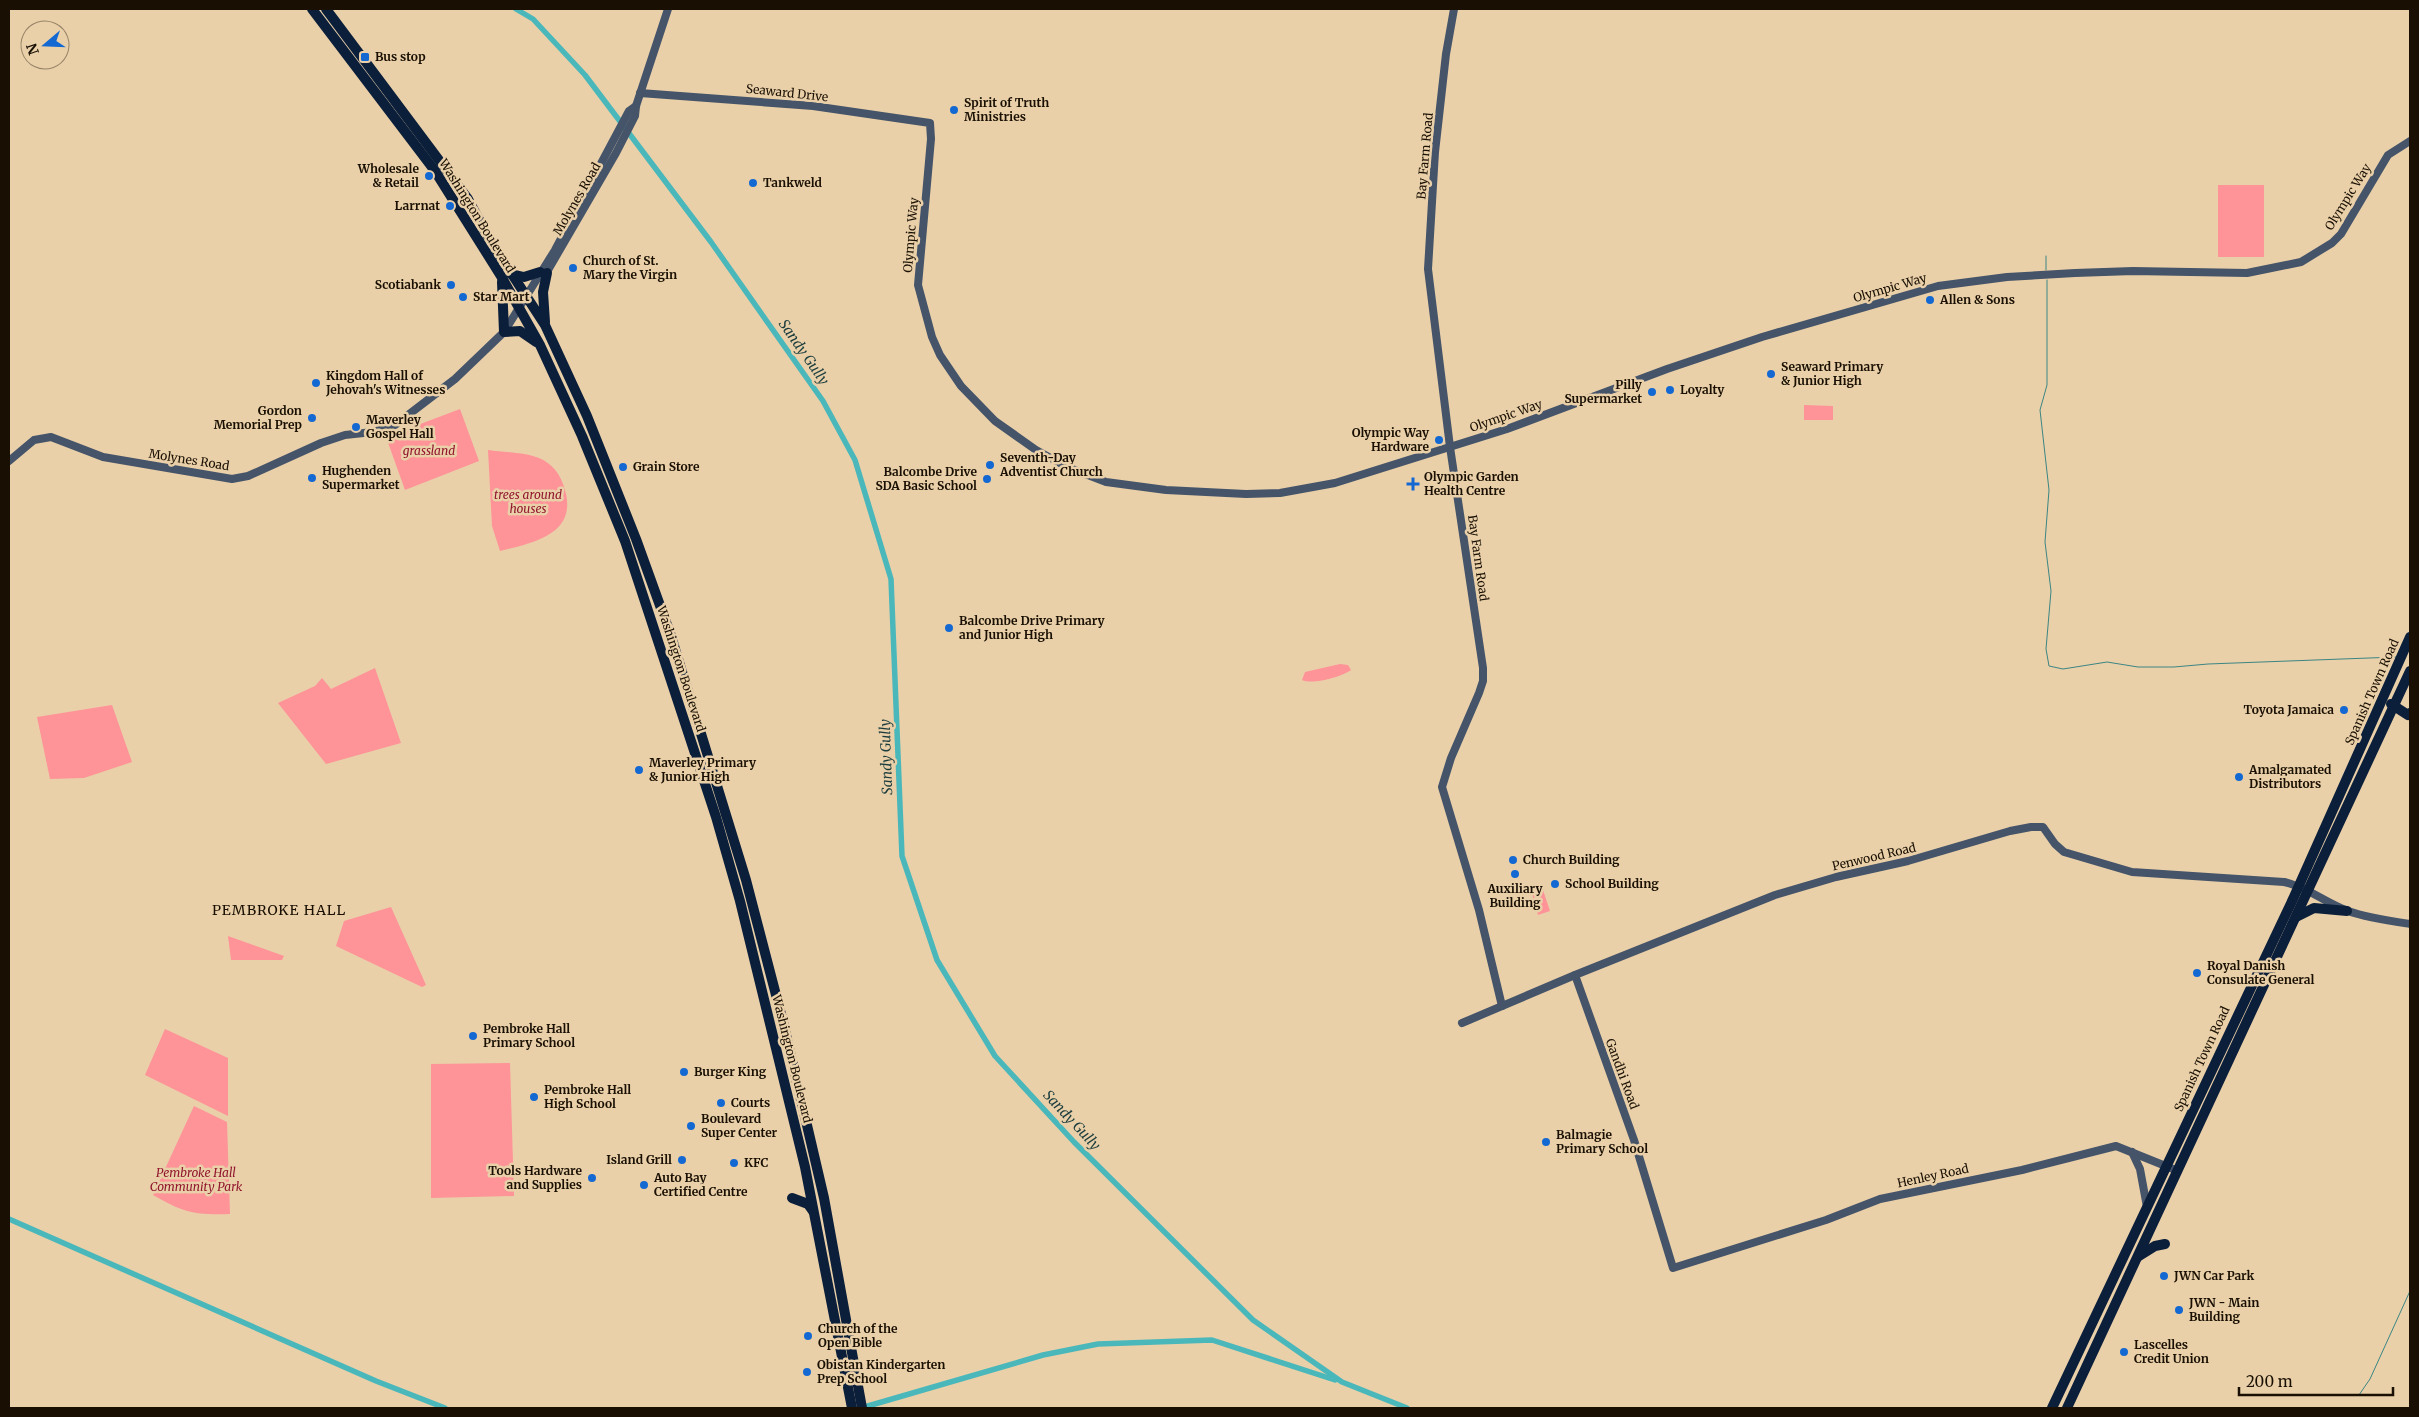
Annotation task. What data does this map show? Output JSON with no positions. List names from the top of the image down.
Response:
{
  "streets": {
    "highway": ["Washington Boulevard", "Spanish Town Road"],
    "street": [
      "Seaward Drive",
      "Bay Farm Road",
      "Olympic Way",
      "Molynes Road",
      "Penwood Road",
      "Gandhi Road",
      "Henley Road"
    ]
  },
  "crossings": [
    ["Seaward Drive", "Olympic Way"],
    ["Seaward Drive", "Molynes Road"],
    ["Bay Farm Road", "Olympic Way"],
    ["Bay Farm Road", "Penwood Road"],
    ["Molynes Road", "Washington Boulevard"],
    ["Spanish Town Road", "Penwood Road"],
    ["Spanish Town Road", "Henley Road"],
    ["Penwood Road", "Gandhi Road"],
    ["Gandhi Road", "Henley Road"]
  ],
  "districts": ["PEMBROKE HALL"],
  "water": ["Sandy Gully"],
  "parks": ["grassland", "trees around houses", "Pembroke Hall Community Park"],
  "places": {
    "transit": ["Bus stop"],
    "other": [
      "Spirit of Truth Ministries",
      "Wholesale & Retail",
      "Tankweld",
      "Larrnat",
      "Church of St. Mary the Virgin",
      "Scotiabank",
      "Star Mart",
      "Allen & Sons",
      "Seaward Primary & Junior High",
      "Kingdom Hall of Jehovah's Witnesses",
      "Loyalty",
      "Pilly Supermarket",
      "Gordon Memorial Prep",
      "Maverley Gospel Hall",
      "Olympic Way Hardware",
      "Seventh-Day Adventist Church",
      "Grain Store",
      "Hughenden Supermarket",
      "Balcombe Drive SDA Basic School",
      "Balcombe Drive Primary and Junior High",
      "Toyota Jamaica",
      "Maverley Primary & Junior High",
      "Amalgamated Distributors",
      "Church Building",
      "Auxiliary Building",
      "School Building",
      "Royal Danish Consulate General",
      "Pembroke Hall Primary School",
      "Burger King",
      "Pembroke Hall High School",
      "Courts",
      "Boulevard Super Center",
      "Balmagie Primary School",
      "Island Grill",
      "KFC",
      "Tools Hardware and Supplies",
      "Auto Bay Certified Centre",
      "JWN Car Park",
      "JWN - Main Building",
      "Church of the Open Bible",
      "Lascelles Credit Union",
      "Obistan Kindergarten Prep School"
    ],
    "health": ["Olympic Garden Health Centre"]
  },
  "scale_bar": "200 m",
  "north": "left"
}
